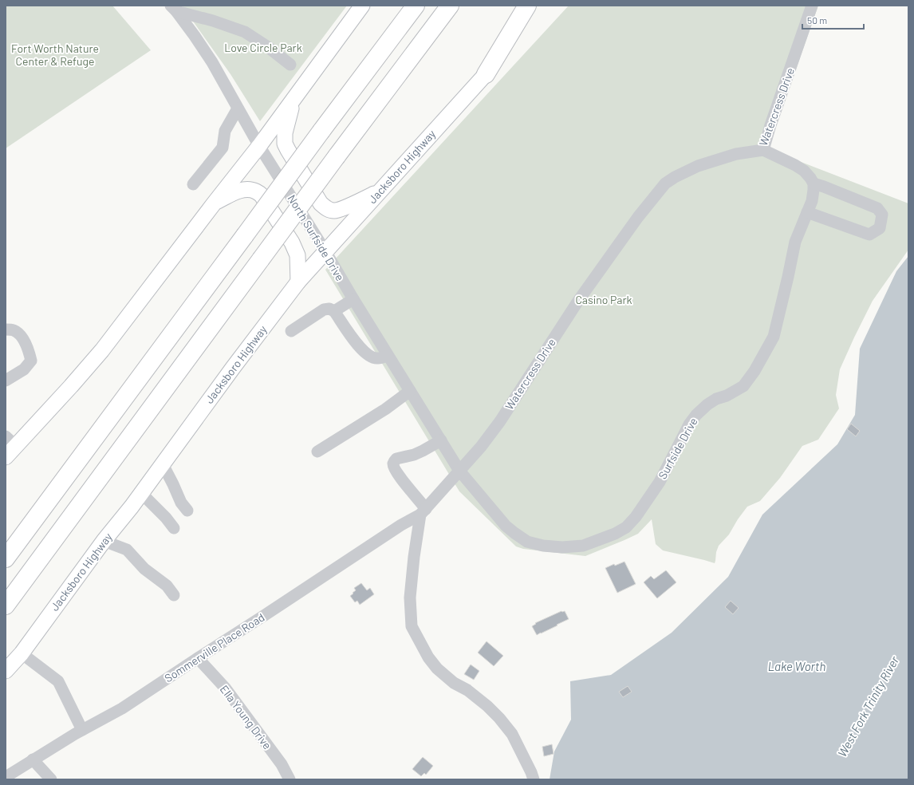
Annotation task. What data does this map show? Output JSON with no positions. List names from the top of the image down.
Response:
{
  "streets": {
    "main road": ["Jacksboro Highway"],
    "street": [
      "Watercress Drive",
      "North Surfside Drive",
      "Surfside Drive",
      "Sommerville Place Road",
      "Ella Young Drive"
    ]
  },
  "crossings": [
    ["Watercress Drive", "North Surfside Drive"],
    ["Watercress Drive", "Surfside Drive"],
    ["Watercress Drive", "Sommerville Place Road"],
    ["Jacksboro Highway", "North Surfside Drive"],
    ["North Surfside Drive", "Surfside Drive"],
    ["Sommerville Place Road", "Ella Young Drive"]
  ],
  "water": ["Lake Worth", "West Fork Trinity River"],
  "parks": ["Love Circle Park", "Fort Worth Nature Center & Refuge", "Casino Park"],
  "scale_bar": "50 m"
}
